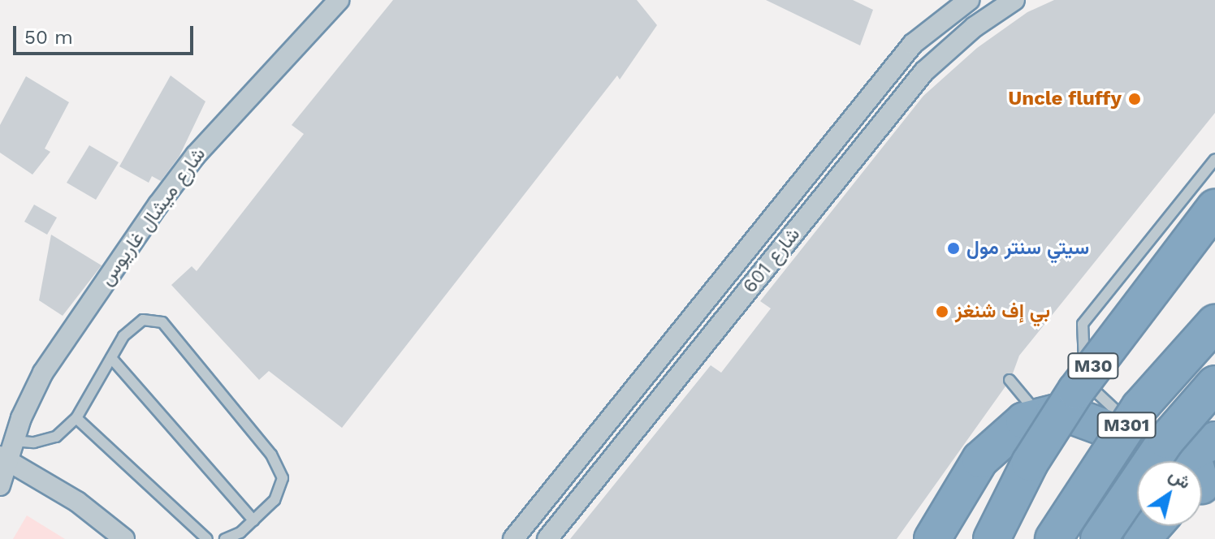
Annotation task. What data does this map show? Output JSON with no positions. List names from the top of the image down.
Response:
{
  "streets": {
    "highway": ["M30", "M301"],
    "street": ["شارع ميشال غاريوس", "شارع 601"]
  },
  "places": ["Uncle fluffy", "سيتي سنتر مول", "بي إف شنغز"],
  "scale_bar": "50 m",
  "north": "top right"
}
